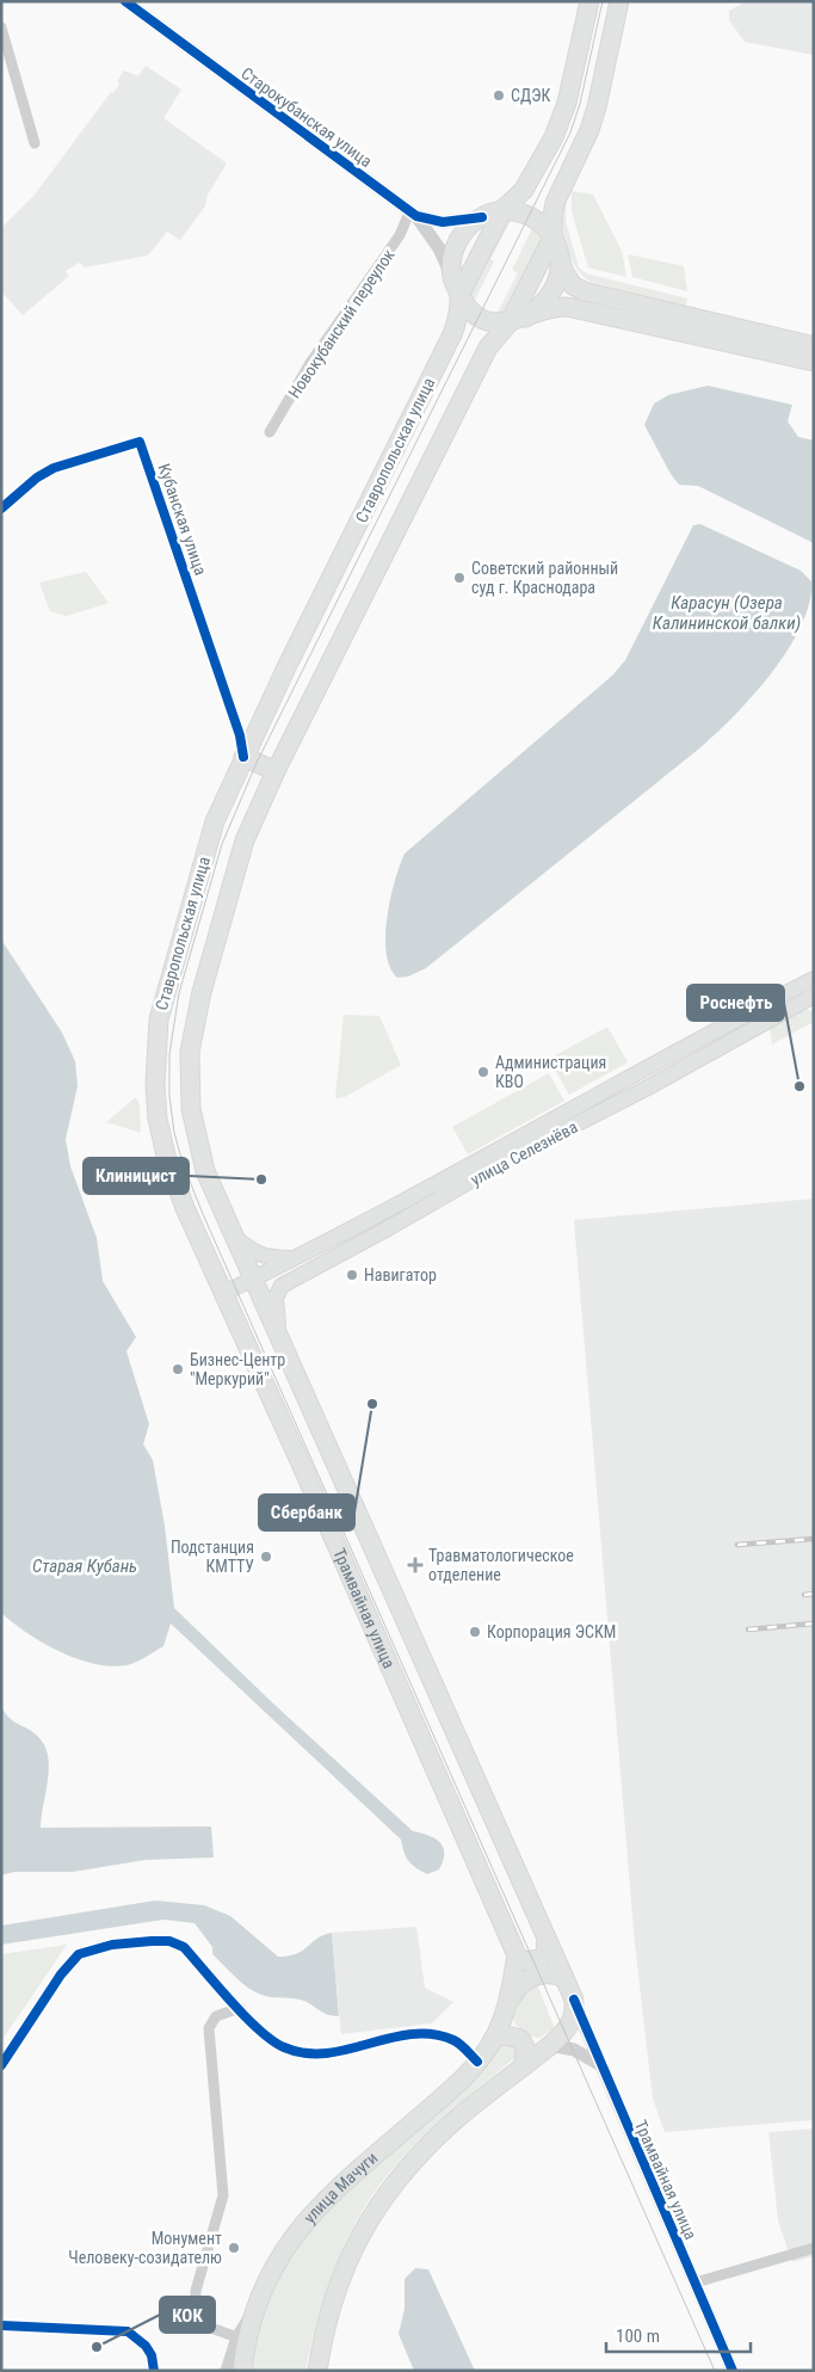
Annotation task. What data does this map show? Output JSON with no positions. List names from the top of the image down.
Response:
{
  "streets": {
    "main road": [
      "Ставропольская улица",
      "улица Селезнёва",
      "Трамвайная улица",
      "улица Мачуги"
    ],
    "street": ["Старокубанская улица", "Новокубанский переулок", "Кубанская улица"]
  },
  "crossings": [
    ["Старокубанская улица", "Новокубанский переулок"],
    ["Старокубанская улица", "Ставропольская улица"],
    ["Ставропольская улица", "Кубанская улица"],
    ["Ставропольская улица", "Трамвайная улица"],
    ["улица Селезнёва", "Трамвайная улица"],
    ["Трамвайная улица", "улица Мачуги"]
  ],
  "water": ["Карасун (Озера Калининской балки)", "Старая Кубань"],
  "places": {
    "other": [
      "СДЭК",
      "Советский районный суд г. Краснодара",
      "Администрация КВО",
      "Роснефть",
      "Клиницист",
      "Навигатор",
      "Бизнес-Центр \"Меркурий\"",
      "Сбербанк",
      "Подстанция КМТТУ",
      "Корпорация ЭСКМ",
      "Монумент Человеку-созидателю",
      "КОК"
    ],
    "health": ["Травматологическое отделение"]
  },
  "scale_bar": "100 m"
}
